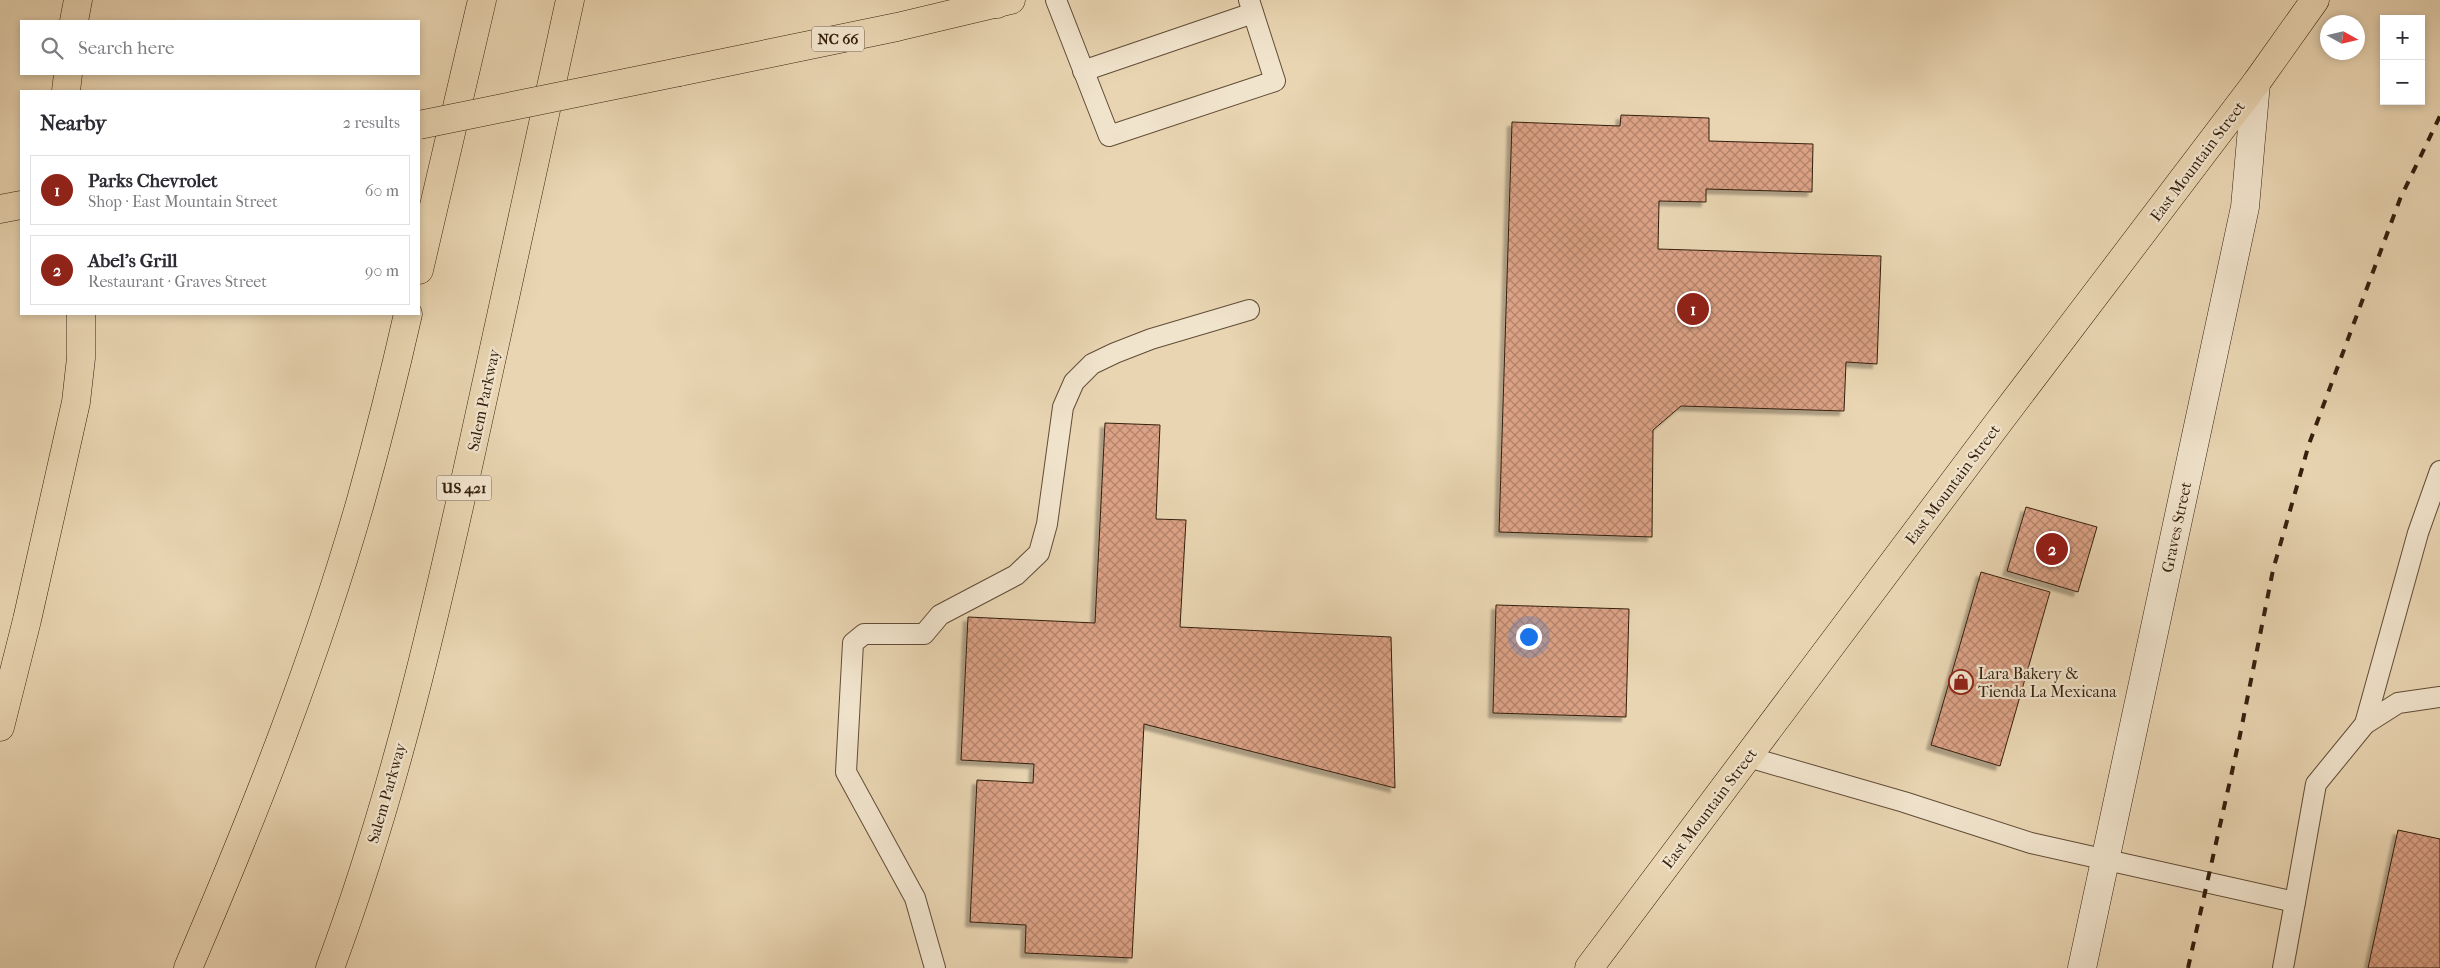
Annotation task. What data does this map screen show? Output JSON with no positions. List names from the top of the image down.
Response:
{
  "streets": {
    "main road": [
      "NC 66",
      "East Mountain Street",
      "Salem Parkway",
      "US 421"
    ],
    "street": ["Graves Street"]
  },
  "crossings": [
    ["East Mountain Street", "Graves Street"]
  ],
  "places": {
    "shop": ["Lara Bakery & Tienda La Mexicana"]
  },
  "north": "right",
  "page": {
    "map_buttons": ["+", "−"],
    "search": "Search here",
    "heading": ["Nearby", "2 results"],
    "list": [
      {
        "mark": "1",
        "name": "Parks Chevrolet",
        "note": "Shop · East Mountain Street",
        "value": "60 m"
      },
      {
        "mark": "2",
        "name": "Abel's Grill",
        "note": "Restaurant · Graves Street",
        "value": "90 m"
      }
    ],
    "pins": ["1", "2"]
  }
}
